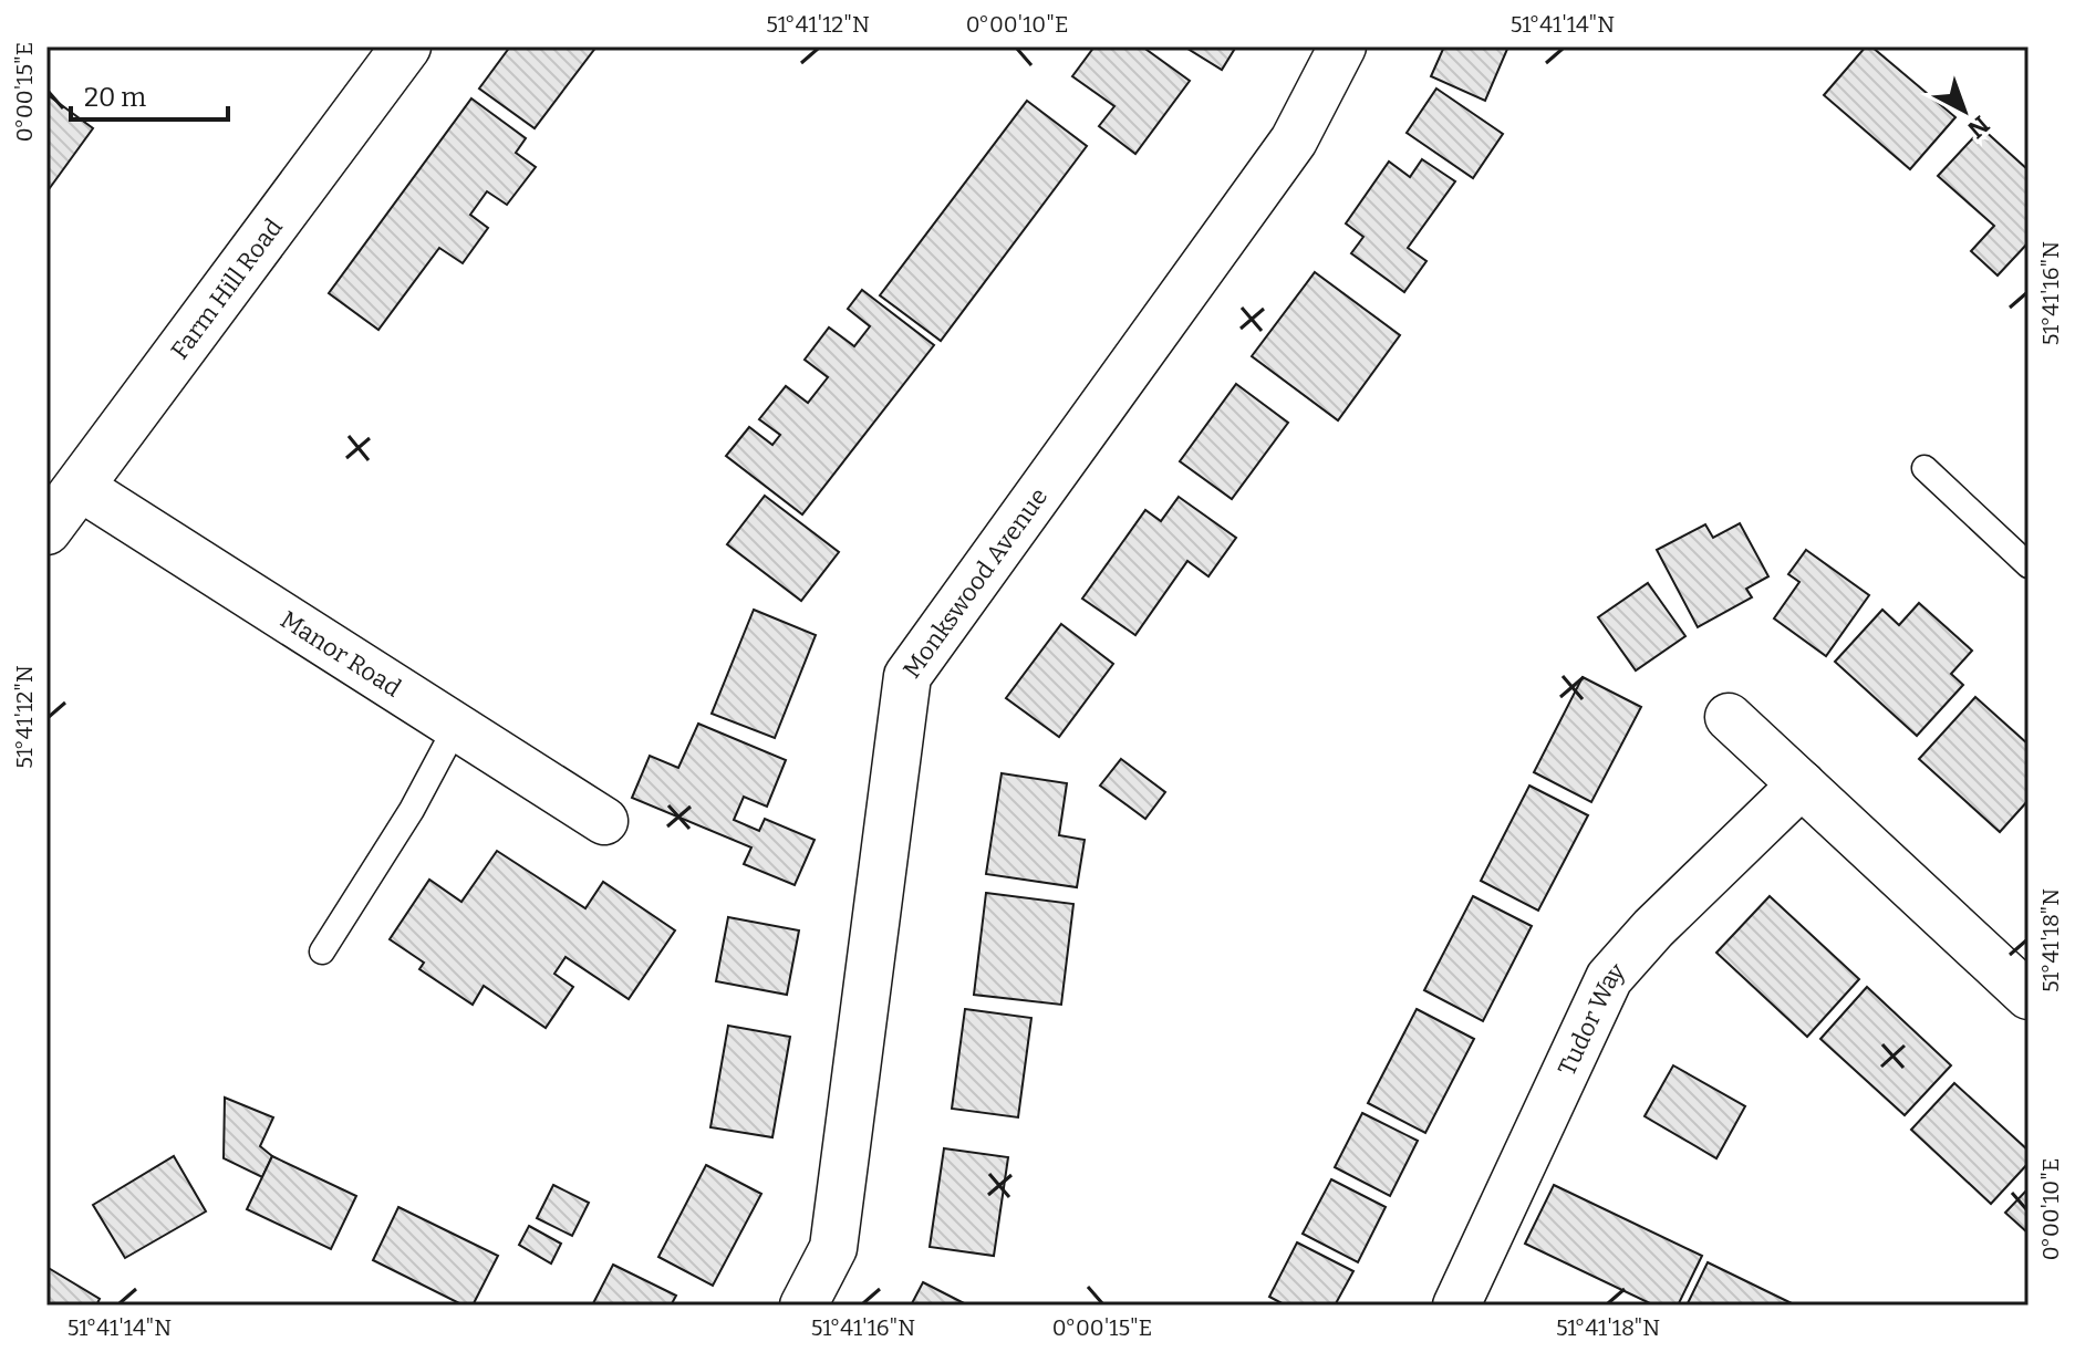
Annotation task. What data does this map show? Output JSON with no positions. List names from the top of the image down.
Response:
{
  "streets": {
    "street": [
      "Farm Hill Road",
      "Monkswood Avenue",
      "Manor Road",
      "Tudor Way"
    ]
  },
  "crossings": [
    ["Farm Hill Road", "Manor Road"]
  ],
  "scale_bar": "20 m",
  "north": "bottom right",
  "coordinates": [
    "51°41'12\"N",
    "0°00'10\"E",
    "51°41'14\"N",
    "0°00'15\"E",
    "51°41'16\"N",
    "51°41'18\"N"
  ]
}
